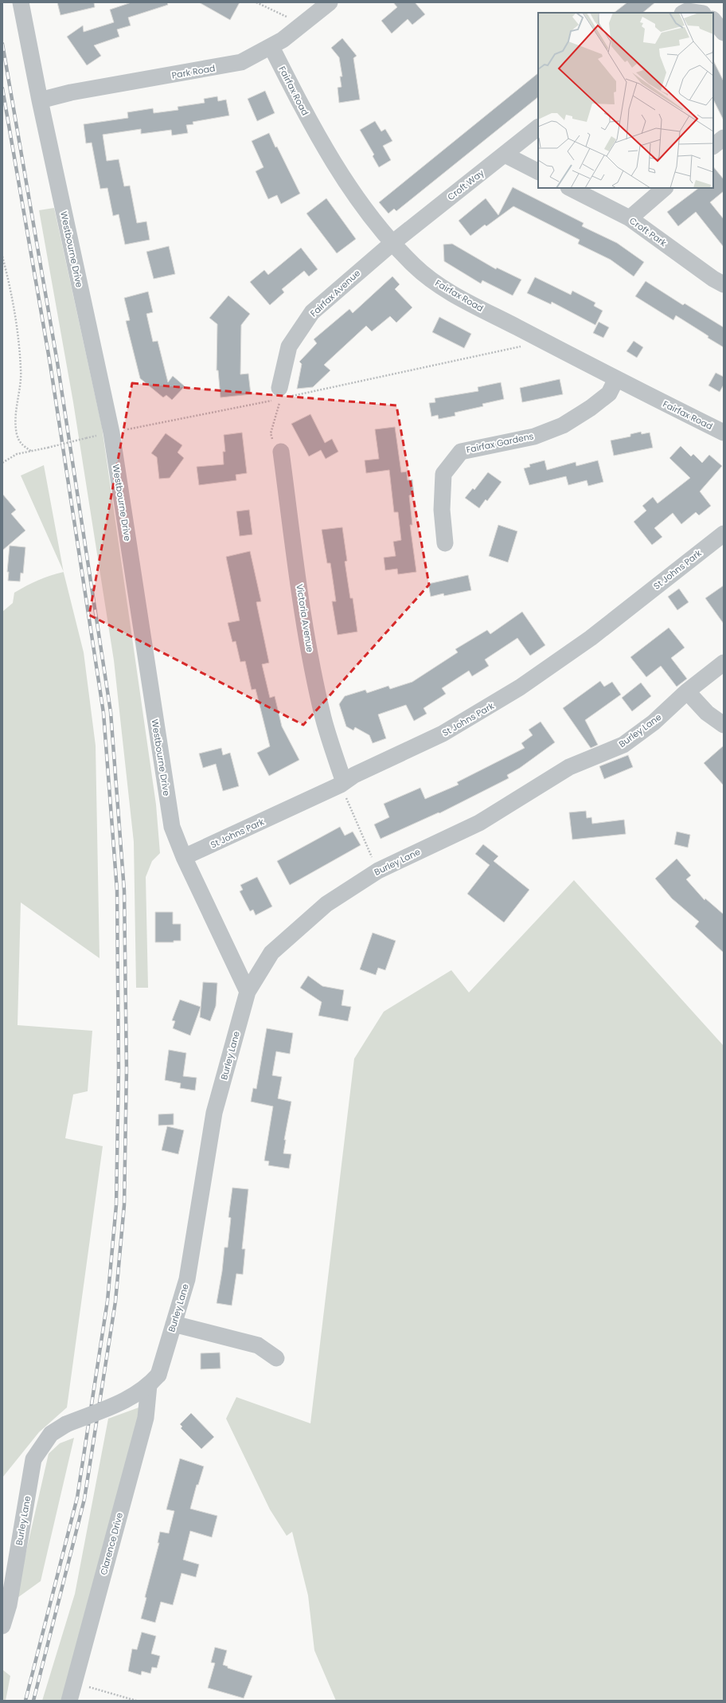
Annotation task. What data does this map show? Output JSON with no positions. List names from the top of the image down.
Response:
{
  "streets": {
    "street": [
      "Park Road",
      "Fairfax Road",
      "Croft Way",
      "Croft Park",
      "Westbourne Drive",
      "Fairfax Avenue",
      "Fairfax Gardens",
      "St Johns Park",
      "Victoria Avenue",
      "Burley Lane",
      "Clarence Drive"
    ]
  },
  "crossings": [
    ["Park Road", "Fairfax Road"],
    ["Park Road", "Westbourne Drive"],
    ["Fairfax Road", "Croft Way"],
    ["Fairfax Road", "Fairfax Avenue"],
    ["Fairfax Road", "Fairfax Gardens"],
    ["Croft Way", "Fairfax Avenue"],
    ["Westbourne Drive", "St Johns Park"],
    ["Westbourne Drive", "Burley Lane"],
    ["St Johns Park", "Victoria Avenue"],
    ["Burley Lane", "Clarence Drive"]
  ]
}
